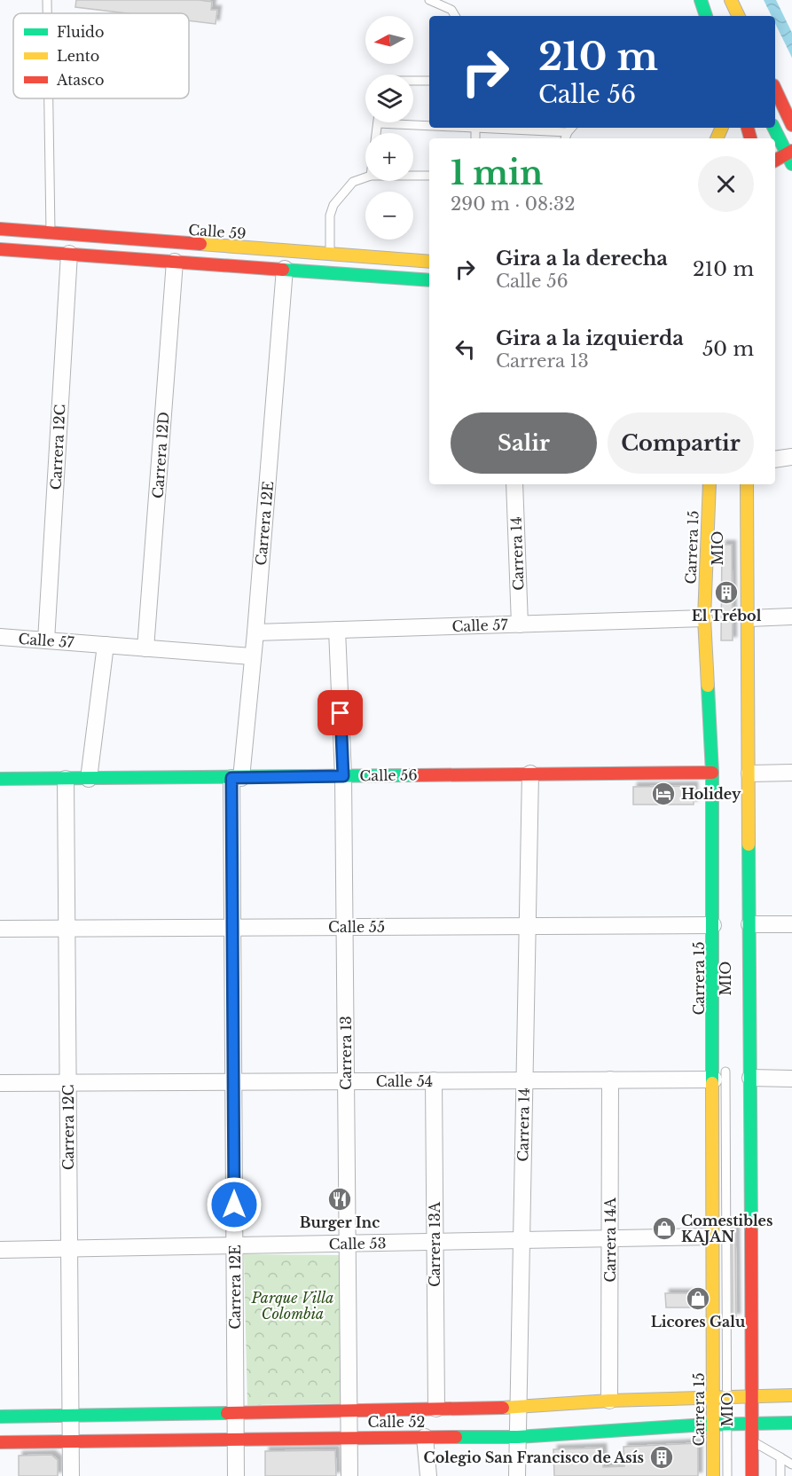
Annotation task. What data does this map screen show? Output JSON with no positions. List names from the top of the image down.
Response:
{
  "streets": {
    "street": [
      "Calle 59",
      "Carrera 12C",
      "Carrera 12D",
      "Carrera 12E",
      "Carrera 15",
      "Carrera 14",
      "Calle 57",
      "Calle 56",
      "Calle 55",
      "Carrera 13",
      "Calle 54",
      "Carrera 14A",
      "Calle 53",
      "Carrera 13A",
      "Calle 52"
    ],
    "lane": ["MIO"]
  },
  "crossings": [
    ["Carrera 12C", "Calle 57"],
    ["Carrera 12C", "Calle 56"],
    ["Carrera 12C", "Calle 55"],
    ["Carrera 12C", "Calle 54"],
    ["Carrera 12C", "Calle 53"],
    ["Carrera 12C", "Calle 52"],
    ["Carrera 12D", "Calle 57"],
    ["Carrera 12E", "Calle 57"],
    ["Carrera 12E", "Calle 56"],
    ["Carrera 12E", "Calle 55"],
    ["Carrera 12E", "Calle 54"],
    ["Carrera 12E", "Calle 53"],
    ["Carrera 12E", "Calle 52"],
    ["Carrera 15", "Calle 57"],
    ["Carrera 15", "Calle 56"],
    ["Carrera 15", "Calle 55"],
    ["Carrera 15", "Calle 54"],
    ["Carrera 15", "Calle 53"],
    ["Carrera 15", "Calle 52"],
    ["MIO", "Calle 52"],
    ["Carrera 14", "Calle 57"],
    ["Carrera 14", "Calle 56"],
    ["Carrera 14", "Calle 55"],
    ["Carrera 14", "Calle 54"],
    ["Carrera 14", "Calle 53"],
    ["Carrera 14", "Calle 52"],
    ["Calle 57", "Carrera 13"],
    ["Calle 56", "Carrera 13"],
    ["Calle 55", "Carrera 13"],
    ["Carrera 13", "Calle 54"],
    ["Carrera 13", "Calle 53"],
    ["Carrera 13", "Calle 52"],
    ["Calle 54", "Carrera 14A"],
    ["Calle 54", "Carrera 13A"],
    ["Carrera 14A", "Calle 53"],
    ["Carrera 14A", "Calle 52"],
    ["Calle 53", "Carrera 13A"],
    ["Carrera 13A", "Calle 52"]
  ],
  "parks": ["Parque Villa Colombia"],
  "places": {
    "building": ["El Trébol", "Colegio San Francisco de Asís"],
    "hotel": ["Holidey"],
    "restaurant": ["Burger Inc"],
    "shop": ["Comestibles KAJAN", "Licores Galu"]
  },
  "legend": ["Fluido", "Lento", "Atasco"],
  "north": "left",
  "page": {
    "map_buttons": ["+", "−"],
    "turn": ["210 m", "Calle 56"],
    "heading": ["1 min", "290 m · 08:32"],
    "list": [
      {
        "name": "Gira a la derecha",
        "note": "Calle 56",
        "value": "210 m"
      },
      {
        "name": "Gira a la izquierda",
        "note": "Carrera 13",
        "value": "50 m"
      }
    ],
    "buttons": ["Salir", "Compartir"]
  }
}
